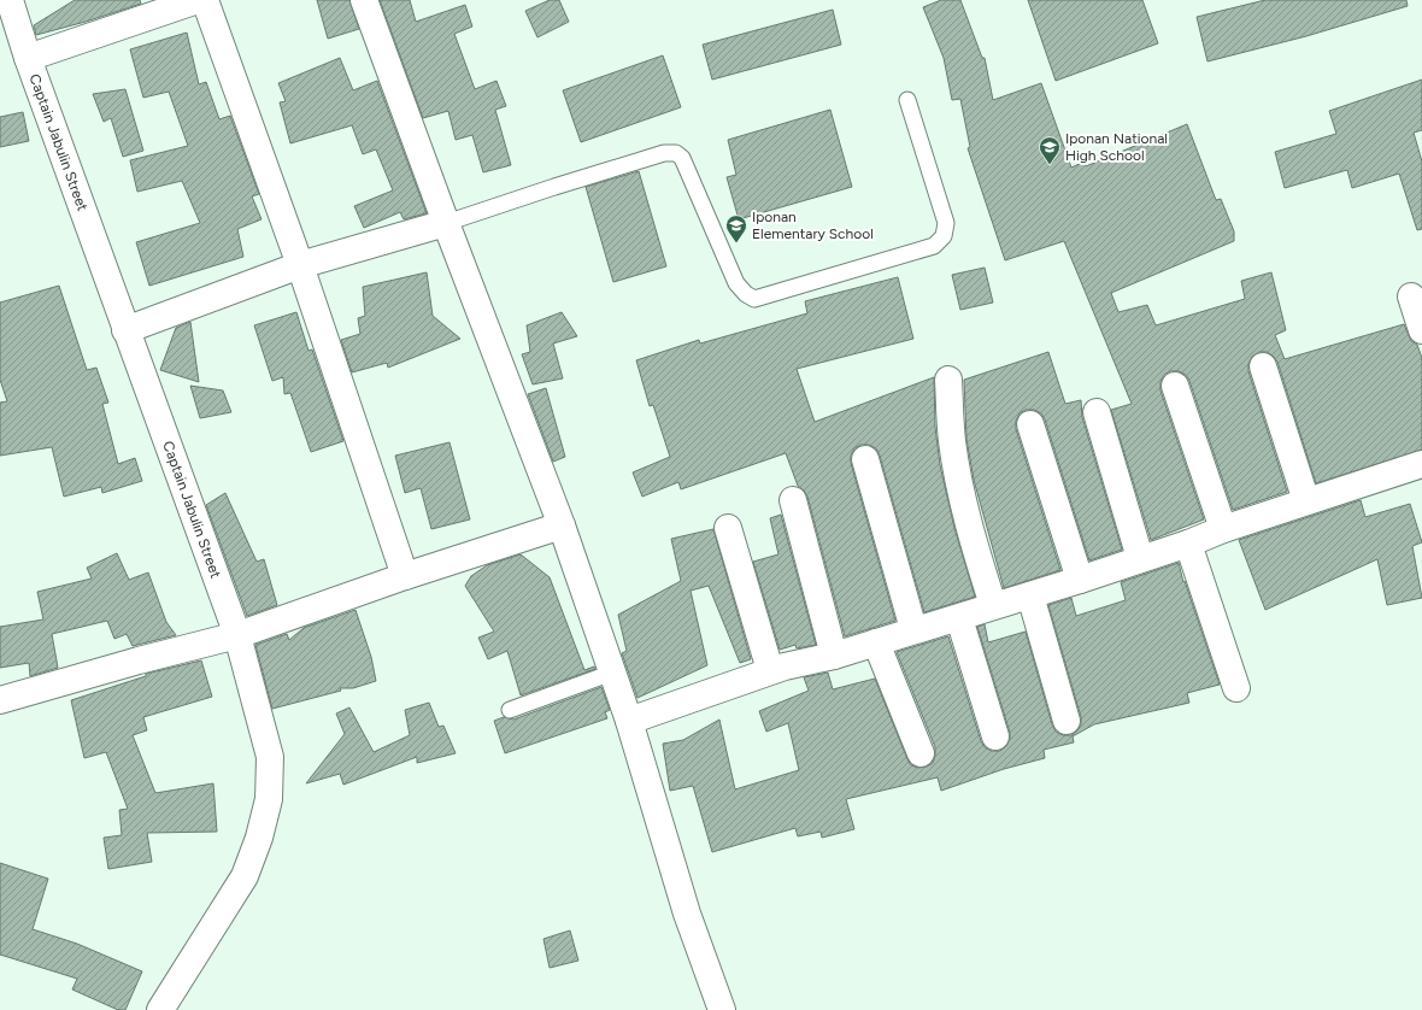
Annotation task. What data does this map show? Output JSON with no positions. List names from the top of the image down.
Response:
{
  "streets": {
    "street": ["Captain Jabulin Street"]
  },
  "places": {
    "school or university": ["Iponan National High School", "Iponan Elementary School"]
  }
}
